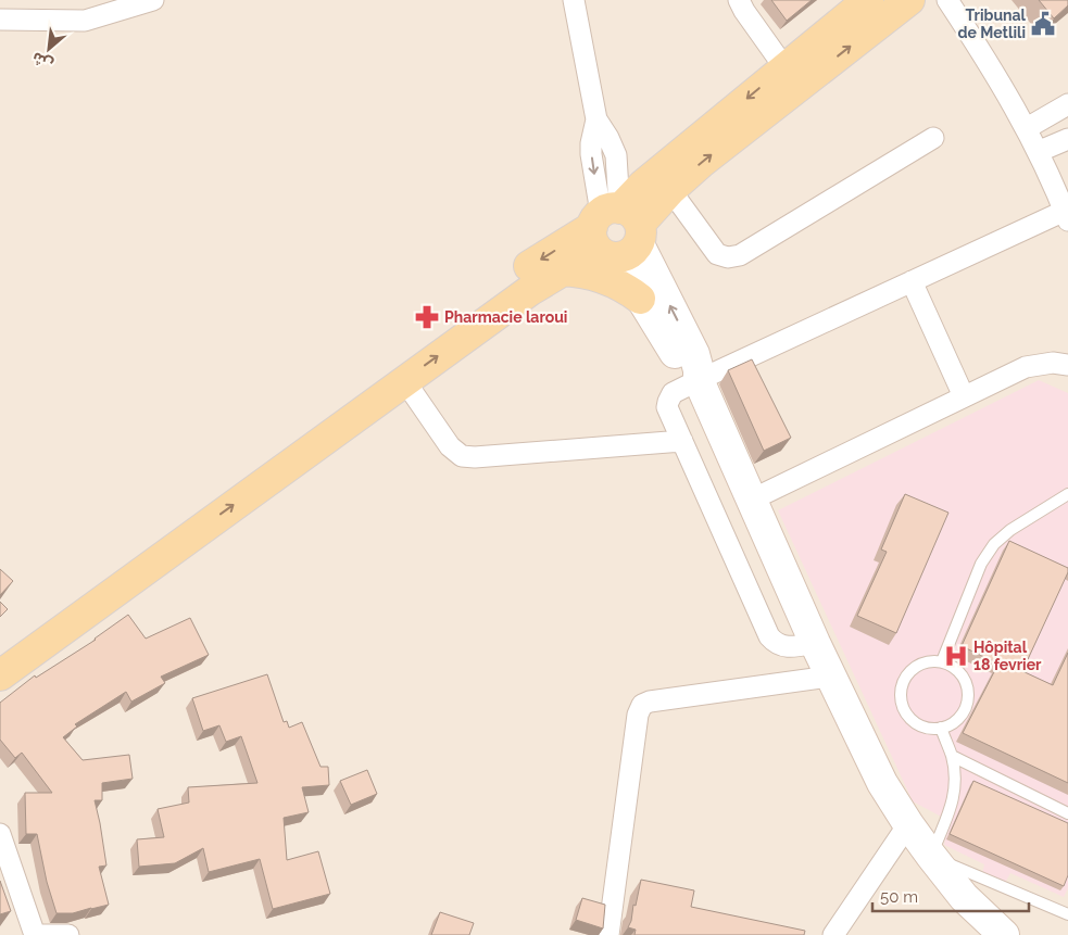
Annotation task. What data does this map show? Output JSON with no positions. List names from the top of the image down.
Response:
{
  "places": {
    "public building": ["Tribunal de Metlili"],
    "pharmacy": ["Pharmacie laroui"],
    "hospital": ["Hôpital 18 fevrier"]
  },
  "scale_bar": "50 m",
  "north": "bottom left"
}
